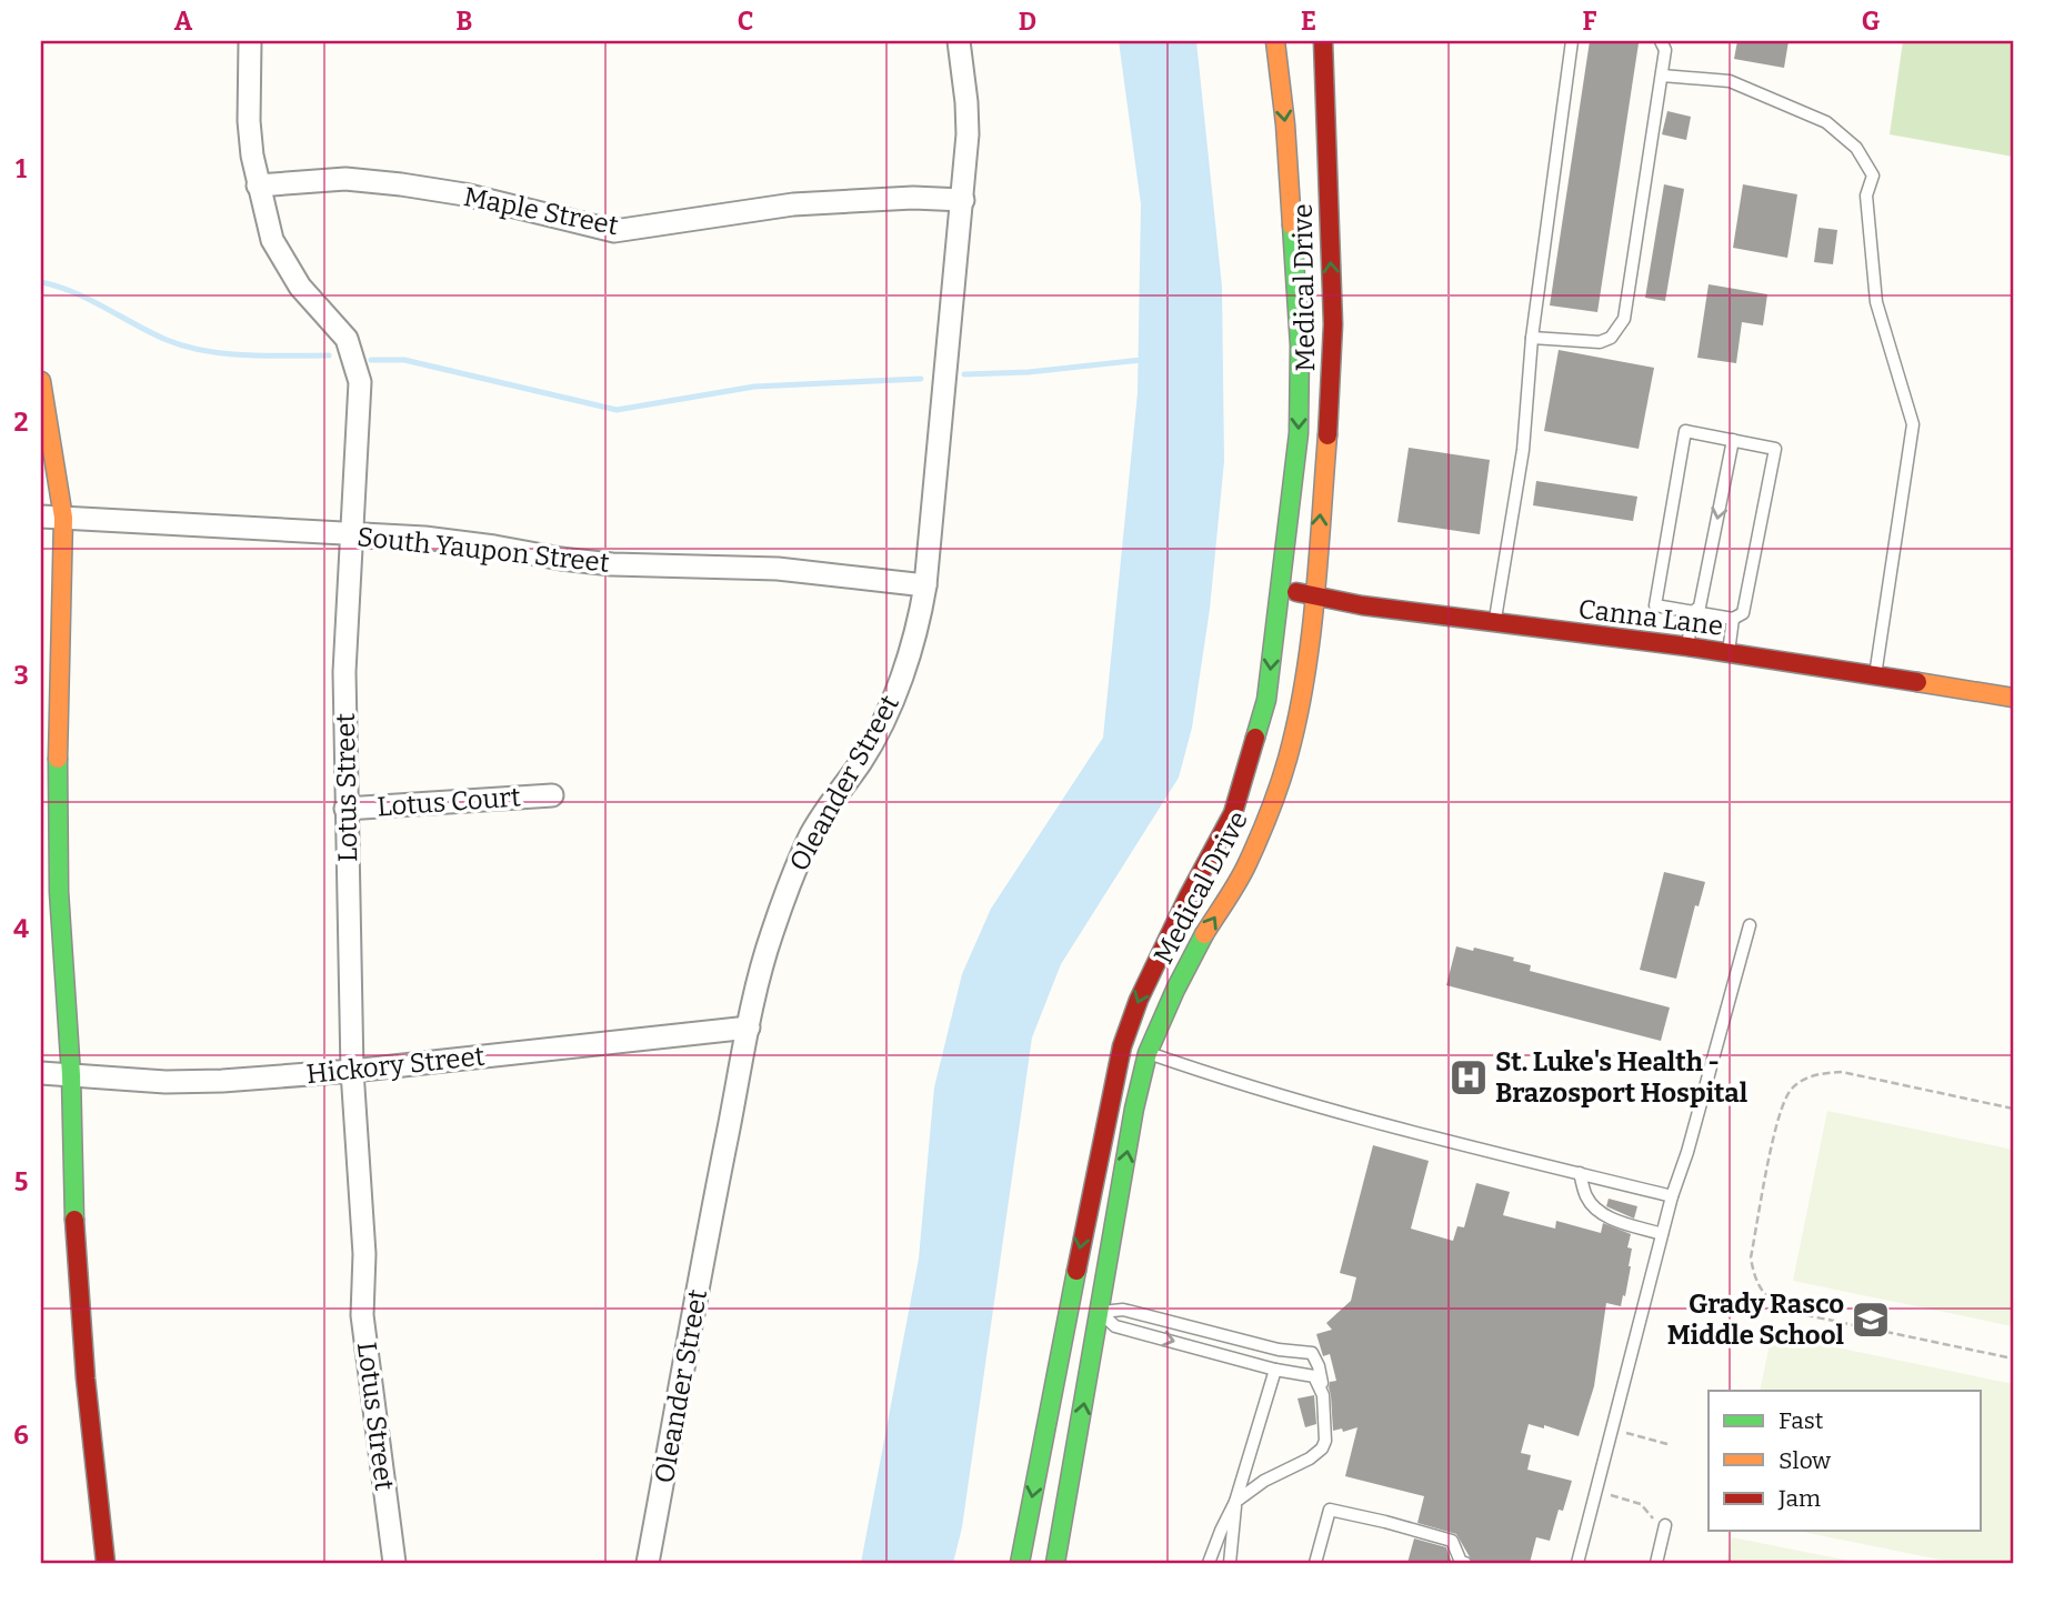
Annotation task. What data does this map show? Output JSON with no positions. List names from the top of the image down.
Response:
{
  "streets": {
    "street": [
      "Maple Street",
      "Medical Drive",
      "South Yaupon Street",
      "Canna Lane",
      "Oleander Street",
      "Lotus Street",
      "Lotus Court",
      "Hickory Street"
    ]
  },
  "crossings": [
    ["Maple Street", "Oleander Street"],
    ["Maple Street", "Lotus Street"],
    ["Medical Drive", "Canna Lane"],
    ["South Yaupon Street", "Oleander Street"],
    ["South Yaupon Street", "Lotus Street"],
    ["Oleander Street", "Hickory Street"],
    ["Lotus Street", "Lotus Court"],
    ["Lotus Street", "Hickory Street"]
  ],
  "places": {
    "hospital": ["St. Luke's Health - Brazosport Hospital"],
    "school or university": ["Grady Rasco Middle School"]
  },
  "legend": ["Fast", "Slow", "Jam"],
  "grid": {
    "columns": [
      "A",
      "B",
      "C",
      "D",
      "E",
      "F",
      "G"
    ],
    "rows": [
      "1",
      "2",
      "3",
      "4",
      "5",
      "6"
    ]
  }
}
